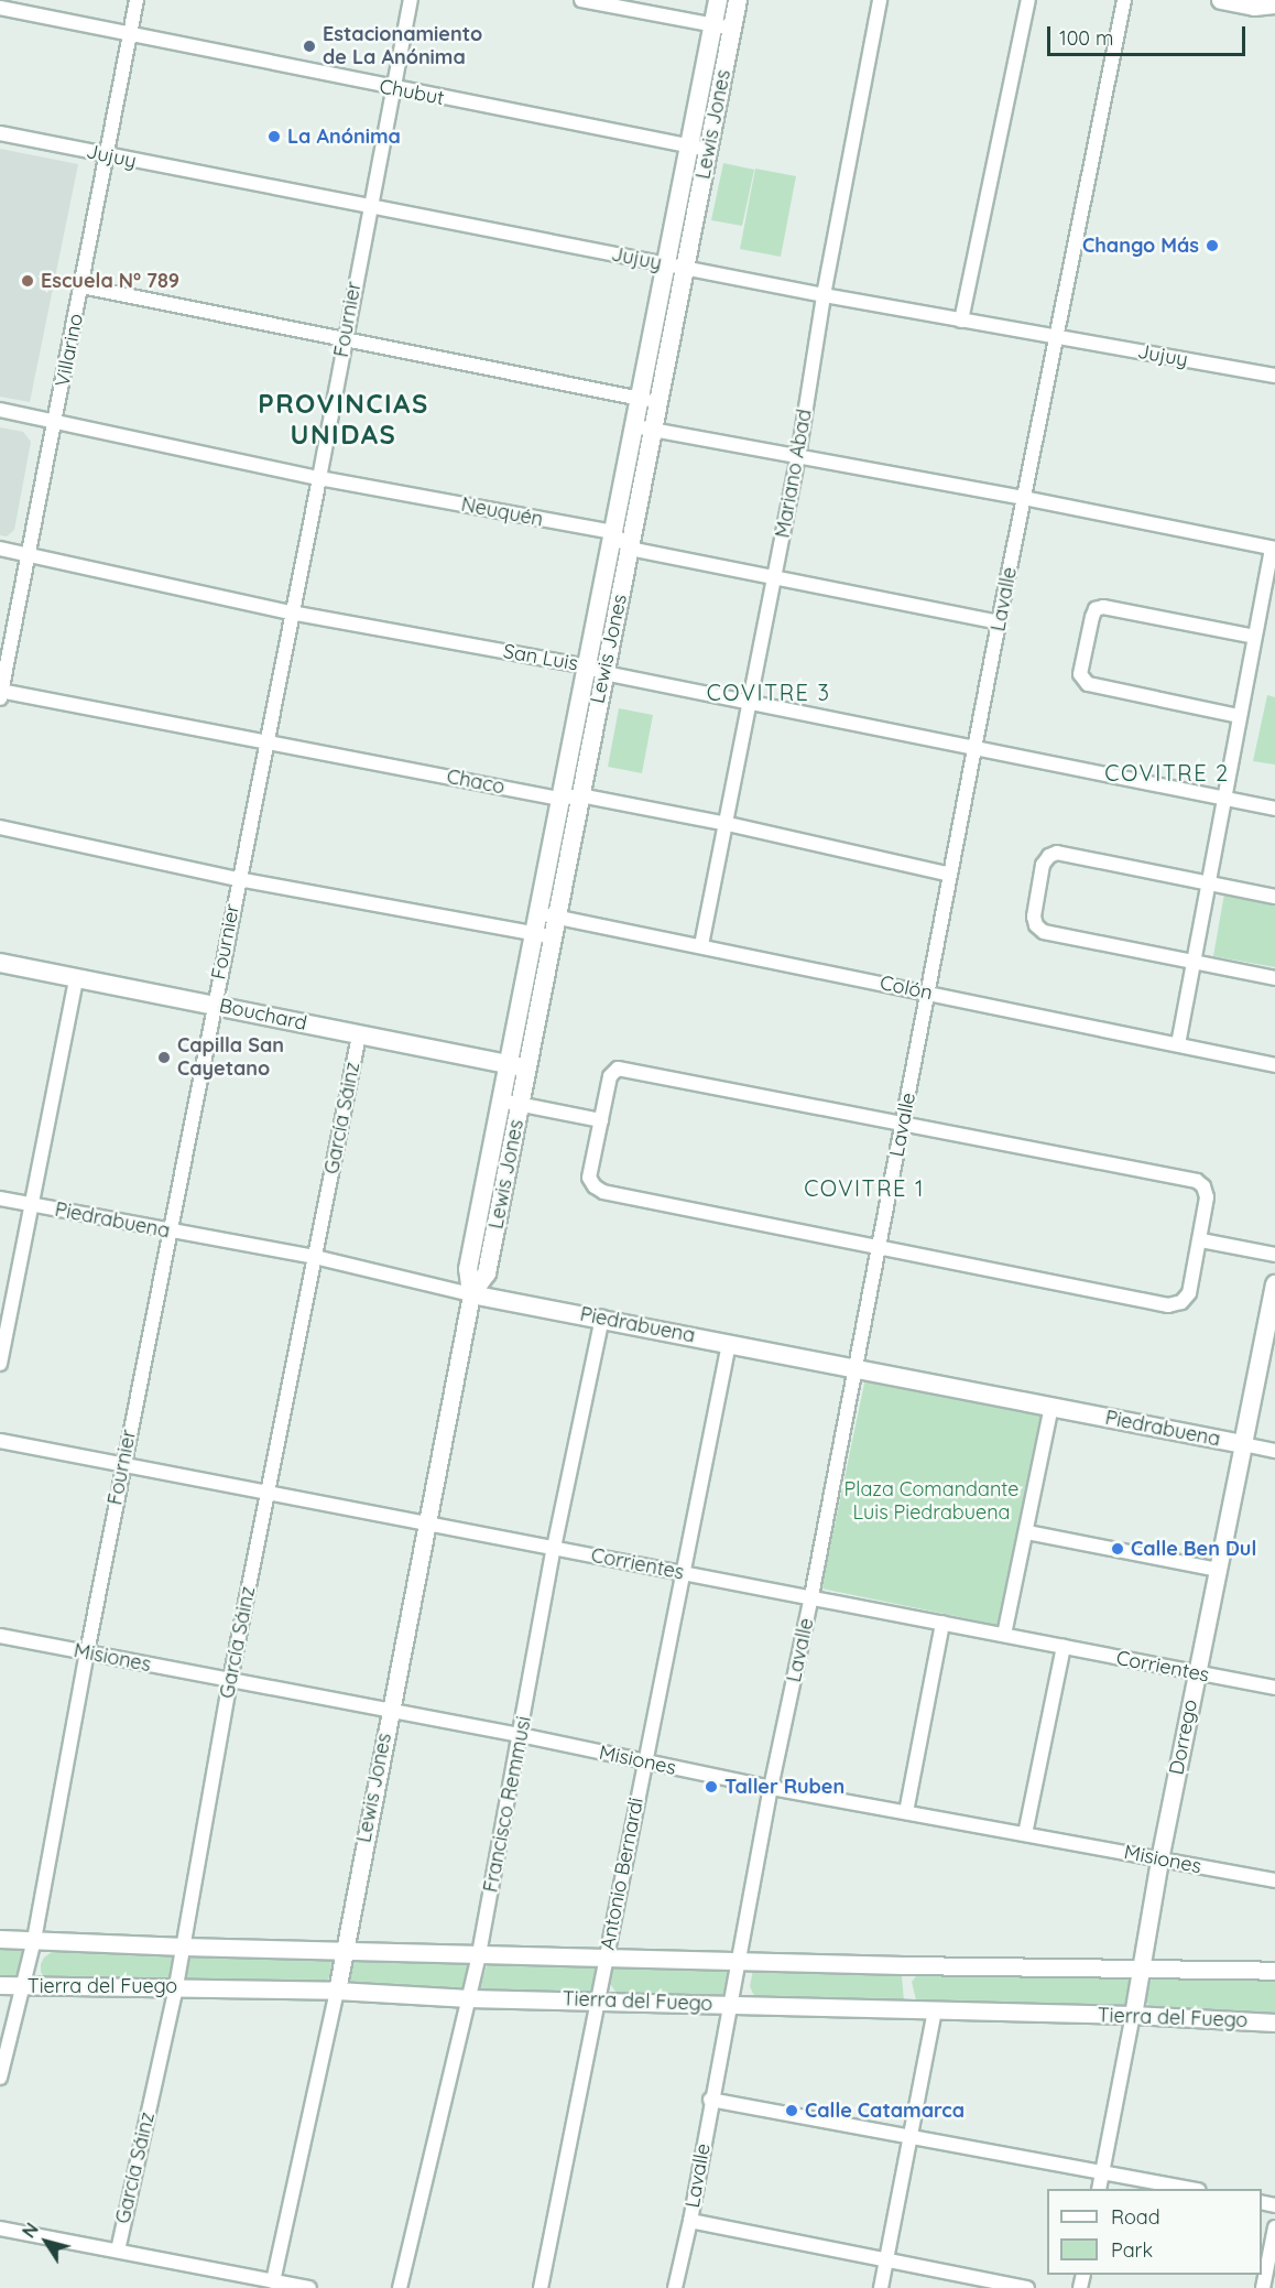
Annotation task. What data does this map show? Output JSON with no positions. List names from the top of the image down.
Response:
{
  "streets": {
    "main road": [
      "Lewis Jones",
      "Bouchard",
      "Piedrabuena",
      "Dorrego"
    ],
    "street": [
      "Chubut",
      "Jujuy",
      "Fournier",
      "Villarino",
      "Mariano Abad",
      "Neuquén",
      "Lavalle",
      "San Luis",
      "Chaco",
      "Colón",
      "García Sáinz",
      "Corrientes",
      "Misiones",
      "Francisco Remmusi",
      "Antonio Bernardi",
      "Tierra del Fuego"
    ]
  },
  "crossings": [
    ["Chubut", "Lewis Jones"],
    ["Chubut", "Fournier"],
    ["Chubut", "Villarino"],
    ["Lewis Jones", "Jujuy"],
    ["Lewis Jones", "Neuquén"],
    ["Lewis Jones", "San Luis"],
    ["Lewis Jones", "Chaco"],
    ["Lewis Jones", "Colón"],
    ["Lewis Jones", "Bouchard"],
    ["Lewis Jones", "Piedrabuena"],
    ["Lewis Jones", "Corrientes"],
    ["Lewis Jones", "Misiones"],
    ["Lewis Jones", "Tierra del Fuego"],
    ["Jujuy", "Fournier"],
    ["Jujuy", "Villarino"],
    ["Jujuy", "Mariano Abad"],
    ["Jujuy", "Lavalle"],
    ["Fournier", "Neuquén"],
    ["Fournier", "San Luis"],
    ["Fournier", "Chaco"],
    ["Fournier", "Bouchard"],
    ["Fournier", "Piedrabuena"],
    ["Fournier", "Corrientes"],
    ["Fournier", "Misiones"],
    ["Fournier", "Tierra del Fuego"],
    ["Villarino", "Neuquén"],
    ["Villarino", "San Luis"],
    ["Villarino", "Chaco"],
    ["Mariano Abad", "San Luis"],
    ["Mariano Abad", "Chaco"],
    ["Mariano Abad", "Colón"],
    ["Lavalle", "San Luis"],
    ["Lavalle", "Chaco"],
    ["Lavalle", "Colón"],
    ["Lavalle", "Piedrabuena"],
    ["Lavalle", "Corrientes"],
    ["Lavalle", "Misiones"],
    ["Lavalle", "Tierra del Fuego"],
    ["Bouchard", "García Sáinz"],
    ["García Sáinz", "Piedrabuena"],
    ["García Sáinz", "Corrientes"],
    ["García Sáinz", "Misiones"],
    ["García Sáinz", "Tierra del Fuego"],
    ["Piedrabuena", "Dorrego"],
    ["Piedrabuena", "Francisco Remmusi"],
    ["Piedrabuena", "Antonio Bernardi"],
    ["Corrientes", "Dorrego"],
    ["Corrientes", "Francisco Remmusi"],
    ["Corrientes", "Antonio Bernardi"],
    ["Misiones", "Dorrego"],
    ["Misiones", "Francisco Remmusi"],
    ["Misiones", "Antonio Bernardi"],
    ["Dorrego", "Tierra del Fuego"],
    ["Francisco Remmusi", "Tierra del Fuego"],
    ["Antonio Bernardi", "Tierra del Fuego"]
  ],
  "districts": [
    "PROVINCIAS UNIDAS",
    "COVITRE 3",
    "COVITRE 2",
    "COVITRE 1"
  ],
  "parks": ["Plaza Comandante Luis Piedrabuena"],
  "places": [
    "Estacionamiento de La Anónima",
    "La Anónima",
    "Chango Más",
    "Escuela N° 789",
    "Capilla San Cayetano",
    "Calle Ben Dul",
    "Taller Ruben",
    "Calle Catamarca"
  ],
  "legend": ["Road", "Park"],
  "scale_bar": "100 m",
  "north": "top left"
}
